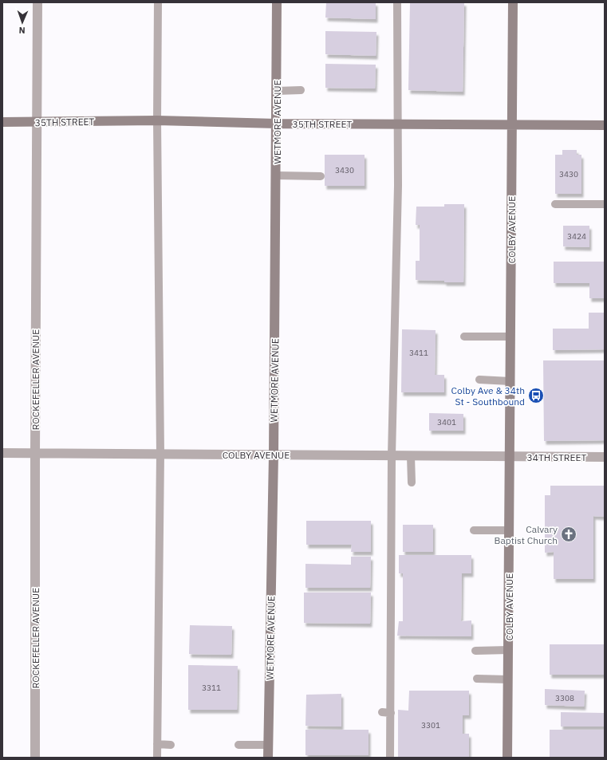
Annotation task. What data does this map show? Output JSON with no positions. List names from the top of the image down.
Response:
{
  "streets": {
    "street": [
      "35TH STREET",
      "WETMORE AVENUE",
      "COLBY AVENUE",
      "ROCKEFELLER AVENUE",
      "34TH STREET"
    ]
  },
  "crossings": [
    ["35TH STREET", "WETMORE AVENUE"],
    ["35TH STREET", "COLBY AVENUE"],
    ["35TH STREET", "ROCKEFELLER AVENUE"],
    ["WETMORE AVENUE", "COLBY AVENUE"],
    ["COLBY AVENUE", "ROCKEFELLER AVENUE"],
    ["COLBY AVENUE", "34TH STREET"]
  ],
  "places": {
    "bus stop": ["Colby Ave & 34th St - Southbound"],
    "church": ["Calvary Baptist Church"]
  },
  "house_numbers": [
    "3430",
    "3430",
    "3424",
    "3411",
    "3401",
    "3311",
    "3308",
    "3301"
  ],
  "north": "bottom"
}
